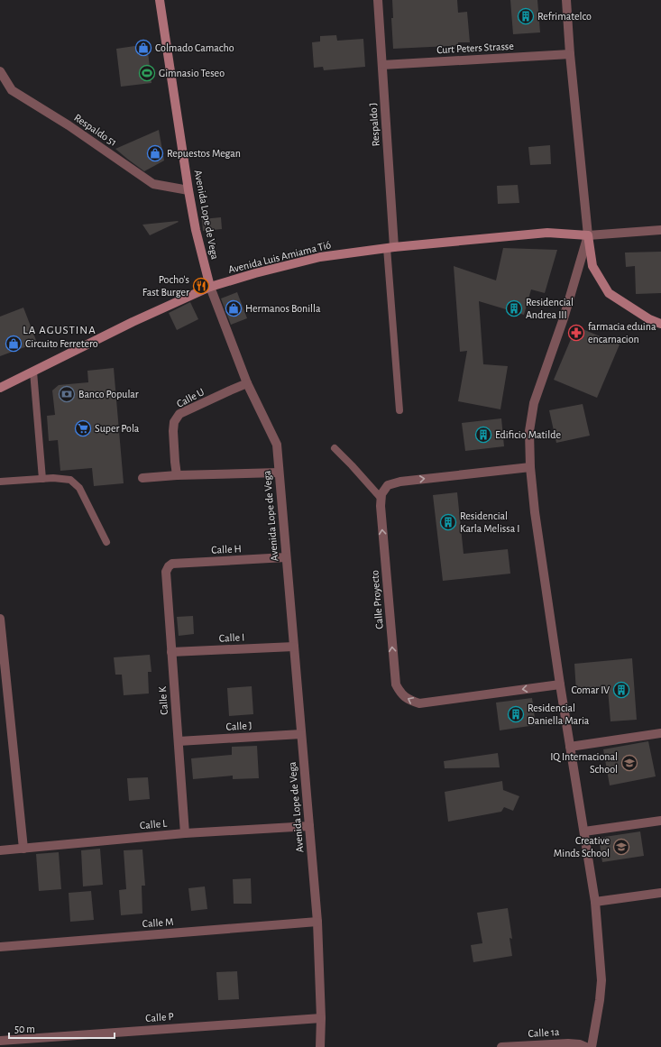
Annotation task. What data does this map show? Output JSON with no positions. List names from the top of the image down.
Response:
{
  "streets": {
    "main road": ["Avenida Lope de Vega", "Avenida Luis Amiama Tió"],
    "street": [
      "Curt Peters Strasse",
      "Respaldo J",
      "Respaldo 51",
      "Calle U",
      "Calle H",
      "Calle Proyecto",
      "Calle I",
      "Calle K",
      "Calle J",
      "Calle L",
      "Calle M",
      "Calle P",
      "Calle 1a"
    ]
  },
  "crossings": [
    ["Curt Peters Strasse", "Respaldo J"],
    ["Respaldo J", "Avenida Luis Amiama Tió"],
    ["Respaldo 51", "Avenida Lope de Vega"],
    ["Avenida Lope de Vega", "Avenida Luis Amiama Tió"],
    ["Avenida Lope de Vega", "Calle U"],
    ["Avenida Lope de Vega", "Calle H"],
    ["Avenida Lope de Vega", "Calle I"],
    ["Avenida Lope de Vega", "Calle J"],
    ["Avenida Lope de Vega", "Calle L"],
    ["Avenida Lope de Vega", "Calle M"],
    ["Avenida Lope de Vega", "Calle P"],
    ["Calle H", "Calle K"],
    ["Calle I", "Calle K"],
    ["Calle K", "Calle J"],
    ["Calle K", "Calle L"]
  ],
  "districts": ["LA AGUSTINA"],
  "places": {
    "building": [
      "Refrimatelco",
      "Residencial Andrea III",
      "Edificio Matilde",
      "Residencial Karla Melissa I",
      "Comar IV",
      "Residencial Daniella Maria"
    ],
    "shop": [
      "Colmado Camacho",
      "Repuestos Megan",
      "Hermanos Bonilla",
      "Circuito Ferretero"
    ],
    "sports": ["Gimnasio Teseo"],
    "restaurant": ["Pocho's Fast Burger"],
    "pharmacy": ["farmacia eduina encarnacion"],
    "bank": ["Banco Popular"],
    "supermarket": ["Super Pola"],
    "school or university": ["IQ Internacional School", "Creative Minds School"]
  },
  "scale_bar": "50 m"
}
